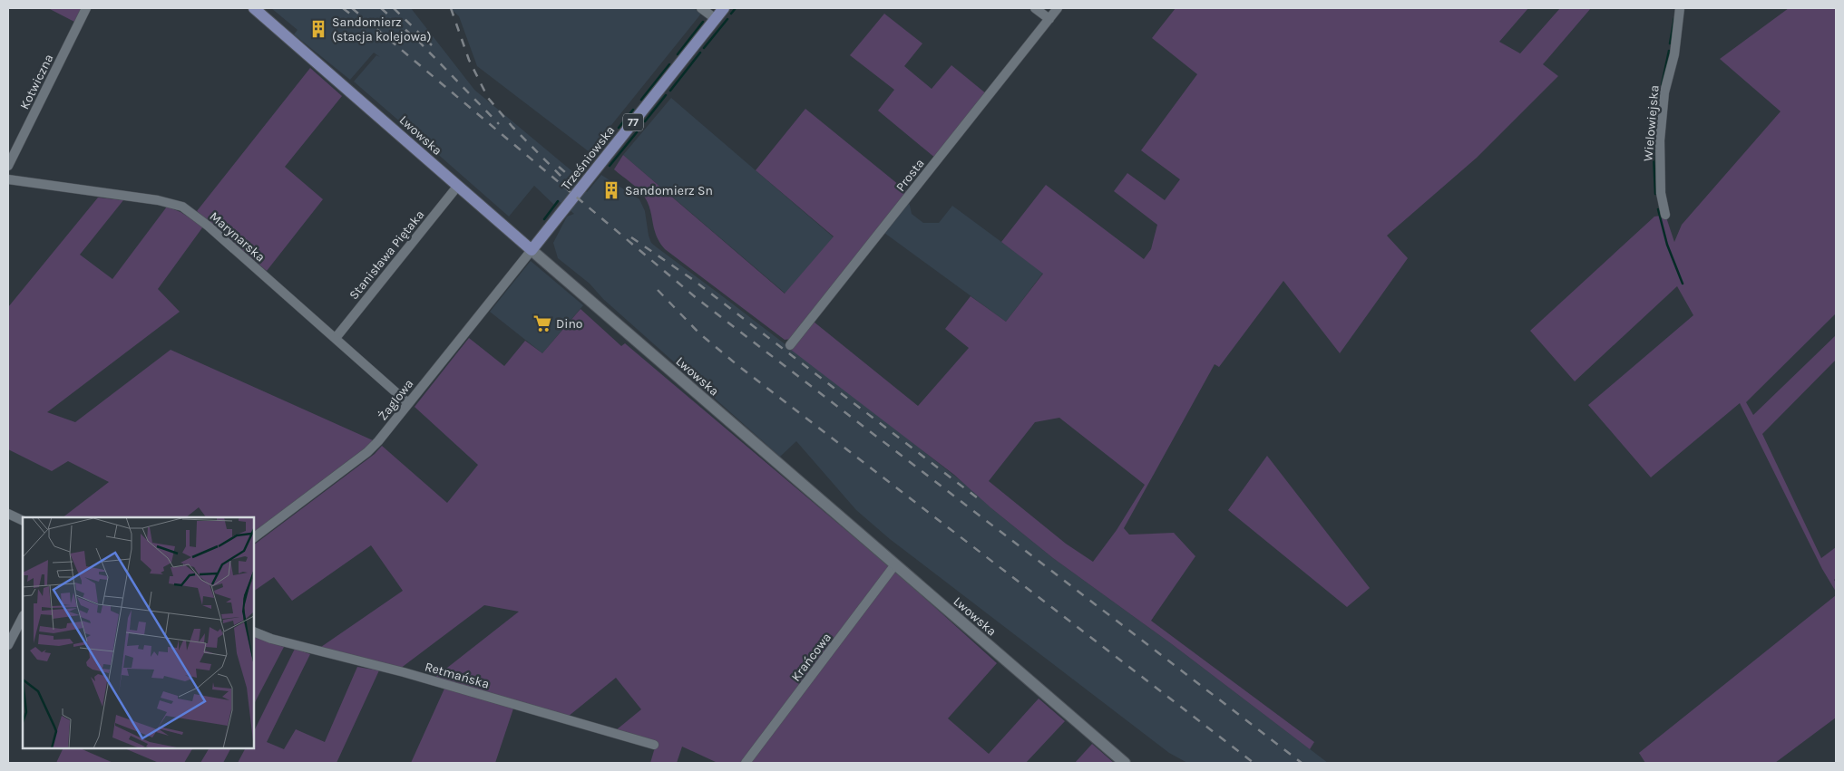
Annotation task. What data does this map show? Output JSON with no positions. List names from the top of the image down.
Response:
{
  "streets": {
    "main road": ["77", "Lwowska", "Trześniowska"],
    "street": [
      "Kotwiczna",
      "Wielowiejska",
      "Prosta",
      "Marynarska",
      "Stanisława Piętaka",
      "Żaglowa",
      "Krańcowa",
      "Retmańska"
    ]
  },
  "crossings": [
    ["Lwowska", "Trześniowska"],
    ["Lwowska", "Stanisława Piętaka"],
    ["Lwowska", "Żaglowa"],
    ["Lwowska", "Krańcowa"],
    ["Trześniowska", "Żaglowa"],
    ["Marynarska", "Stanisława Piętaka"],
    ["Marynarska", "Żaglowa"]
  ],
  "places": {
    "building": ["Sandomierz (stacja kolejowa)", "Sandomierz Sn"],
    "supermarket": ["Dino"]
  }
}
